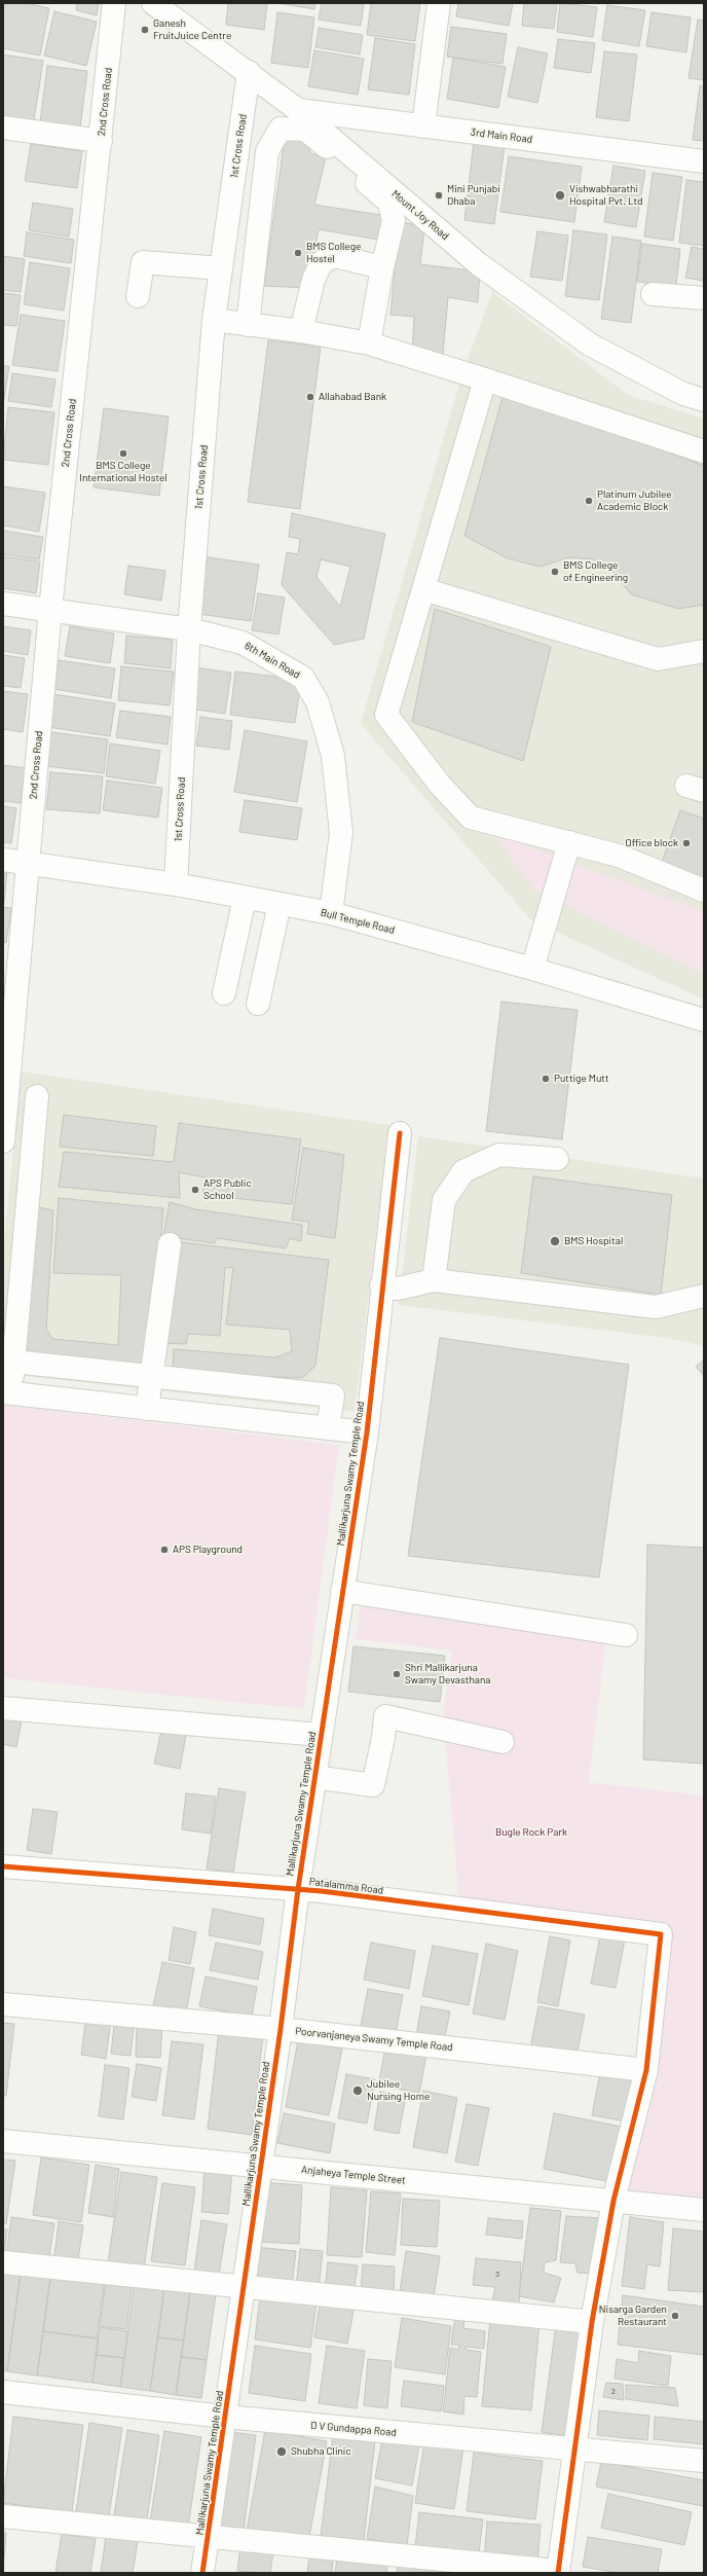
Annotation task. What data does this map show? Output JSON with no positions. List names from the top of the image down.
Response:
{
  "streets": {
    "street": [
      "2nd Cross Road",
      "3rd Main Road",
      "1st Cross Road",
      "Mount Joy Road",
      "6th Main Road",
      "Bull Temple Road",
      "Mallikarjuna Swamy Temple Road",
      "Patalamma Road",
      "Poorvanjaneya Swamy Temple Road",
      "Anjaheya Temple Street",
      "D V Gundappa Road"
    ]
  },
  "crossings": [
    ["2nd Cross Road", "6th Main Road"],
    ["2nd Cross Road", "Bull Temple Road"],
    ["3rd Main Road", "Mount Joy Road"],
    ["1st Cross Road", "Mount Joy Road"],
    ["1st Cross Road", "6th Main Road"],
    ["1st Cross Road", "Bull Temple Road"],
    ["6th Main Road", "Bull Temple Road"],
    ["Mallikarjuna Swamy Temple Road", "Patalamma Road"],
    ["Mallikarjuna Swamy Temple Road", "Poorvanjaneya Swamy Temple Road"],
    ["Mallikarjuna Swamy Temple Road", "Anjaheya Temple Street"],
    ["Mallikarjuna Swamy Temple Road", "D V Gundappa Road"],
    ["Patalamma Road", "Poorvanjaneya Swamy Temple Road"]
  ],
  "parks": ["Bugle Rock Park"],
  "places": [
    "Ganesh FruitJuice Centre",
    "Mini Punjabi Dhaba",
    "Vishwabharathi Hospital Pvt. Ltd",
    "BMS College Hostel",
    "Allahabad Bank",
    "BMS College International Hostel",
    "Platinum Jubilee Academic Block",
    "BMS College of Engineering",
    "Office block",
    "Puttige Mutt",
    "APS Public School",
    "BMS Hospital",
    "APS Playground",
    "Shri Mallikarjuna Swamy Devasthana",
    "Jubilee Nursing Home",
    "Nisarga Garden Restaurant",
    "Shubha Clinic"
  ],
  "house_numbers": ["3", "2"]
}
